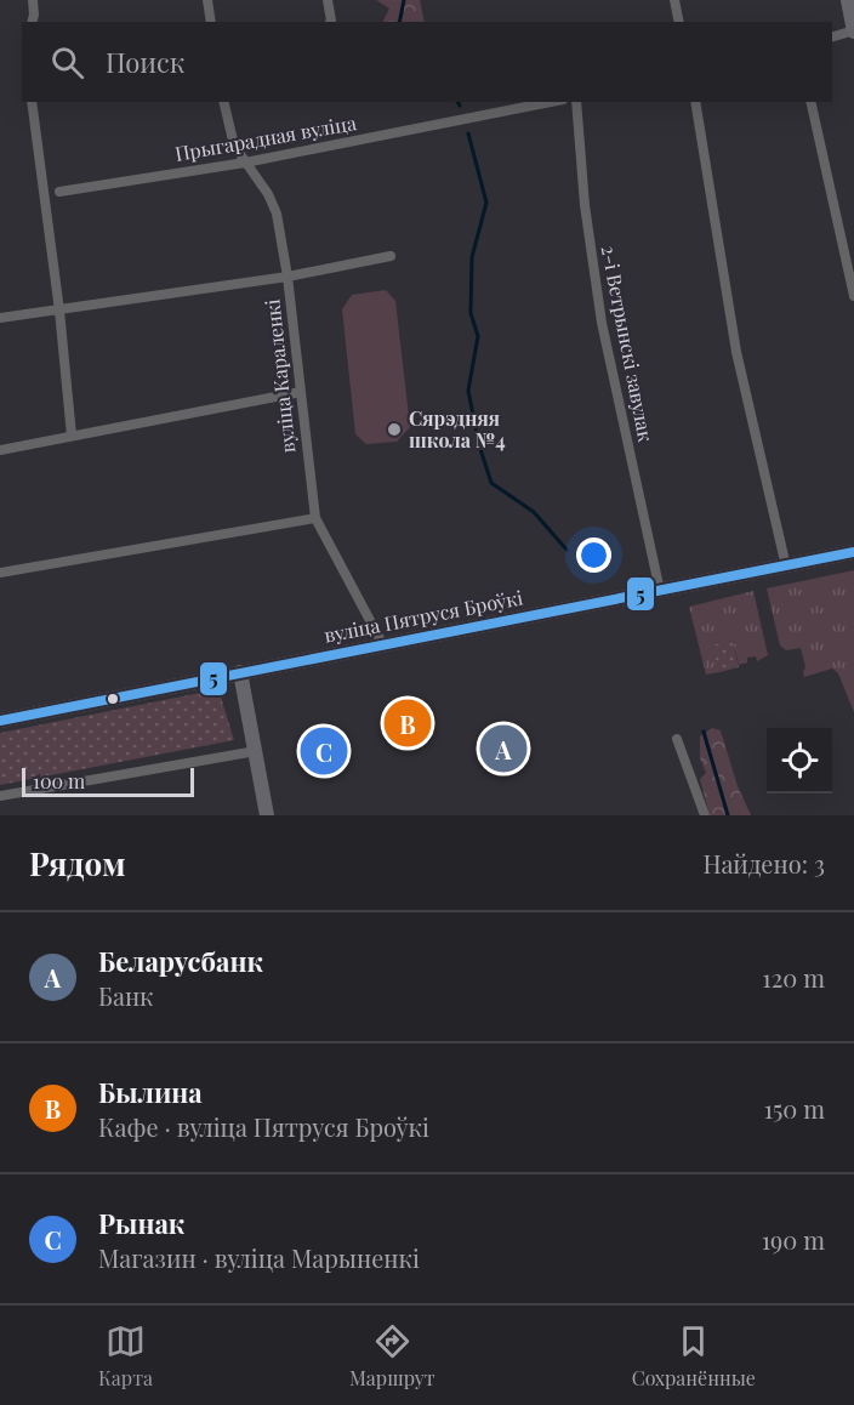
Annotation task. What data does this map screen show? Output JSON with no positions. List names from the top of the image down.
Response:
{
  "streets": {
    "main road": ["вуліца Пятруся Броўкі"],
    "street": ["Прыгарадная вуліца", "2-і Ветрынскі завулак", "вуліца Караленкі"]
  },
  "crossings": [
    ["Прыгарадная вуліца", "вуліца Караленкі"],
    ["2-і Ветрынскі завулак", "вуліца Пятруся Броўкі"],
    ["вуліца Караленкі", "вуліца Пятруся Броўкі"]
  ],
  "places": ["Сярэдняя школа №4"],
  "lines": ["transit line 5"],
  "scale_bar": "100 m",
  "page": {
    "search": "Поиск",
    "pins": ["B", "A", "C"],
    "scale": "100 m",
    "heading": ["Рядом", "Найдено: 3"],
    "list": [
      {
        "mark": "A",
        "name": "Беларусбанк",
        "note": "Банк",
        "value": "120 m"
      },
      {
        "mark": "B",
        "name": "Былина",
        "note": "Кафе · вуліца Пятруся Броўкі",
        "value": "150 m"
      },
      {
        "mark": "C",
        "name": "Рынак",
        "note": "Магазин · вуліца Марыненкі",
        "value": "190 m"
      }
    ],
    "nav": ["Карта", "Маршрут", "Сохранённые"]
  }
}
